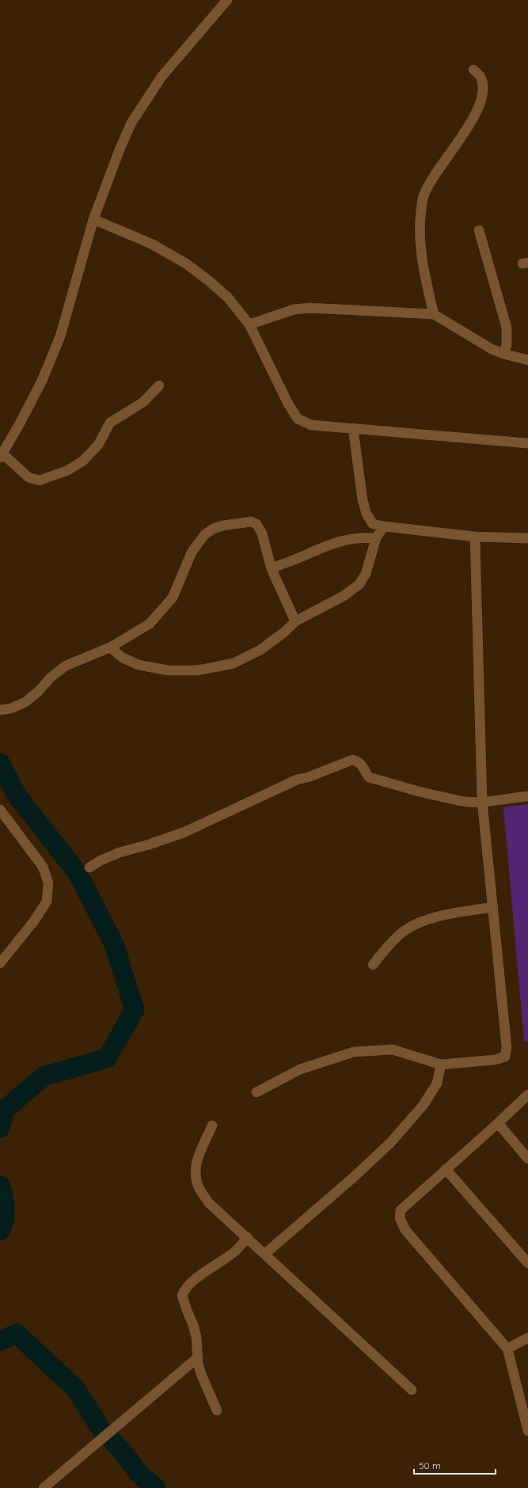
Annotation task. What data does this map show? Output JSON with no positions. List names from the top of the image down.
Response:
{
  "scale_bar": "50 m"
}
